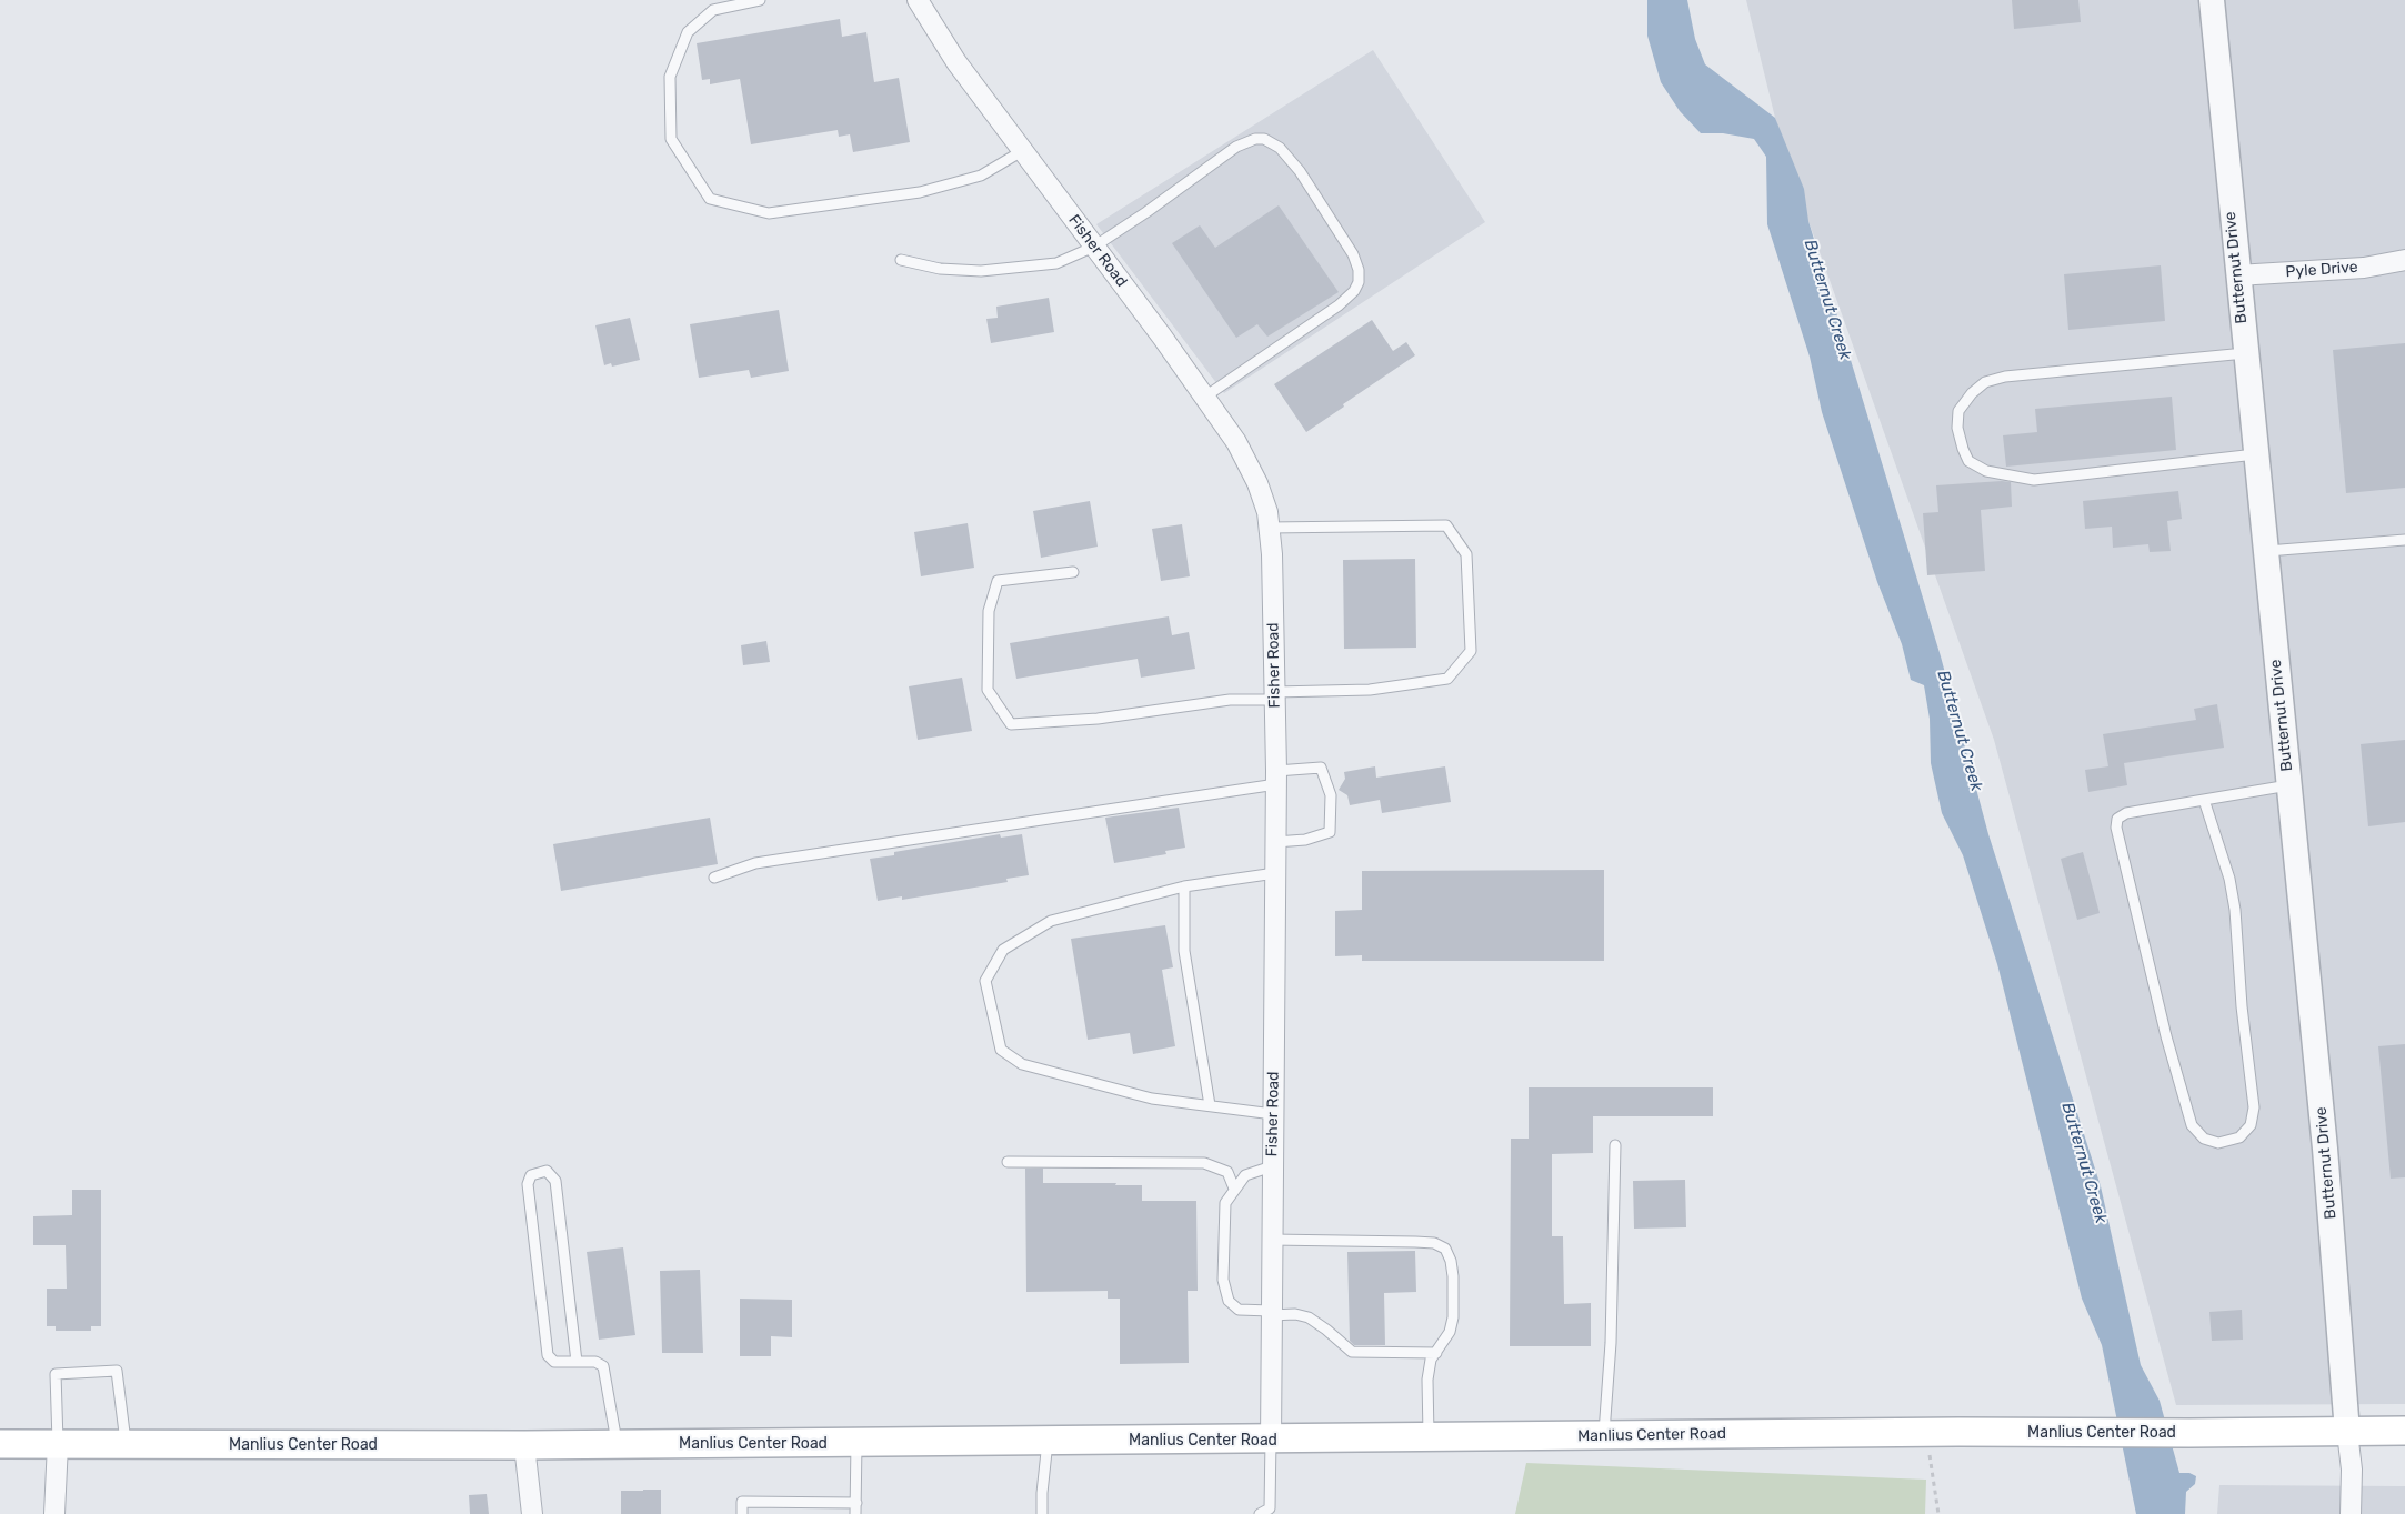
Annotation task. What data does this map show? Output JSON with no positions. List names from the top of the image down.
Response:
{
  "streets": {
    "main road": ["Manlius Center Road"],
    "street": ["Fisher Road", "Butternut Drive", "Pyle Drive"]
  },
  "crossings": [
    ["Fisher Road", "Manlius Center Road"],
    ["Butternut Drive", "Pyle Drive"],
    ["Butternut Drive", "Manlius Center Road"]
  ],
  "water": ["Butternut Creek"]
}
